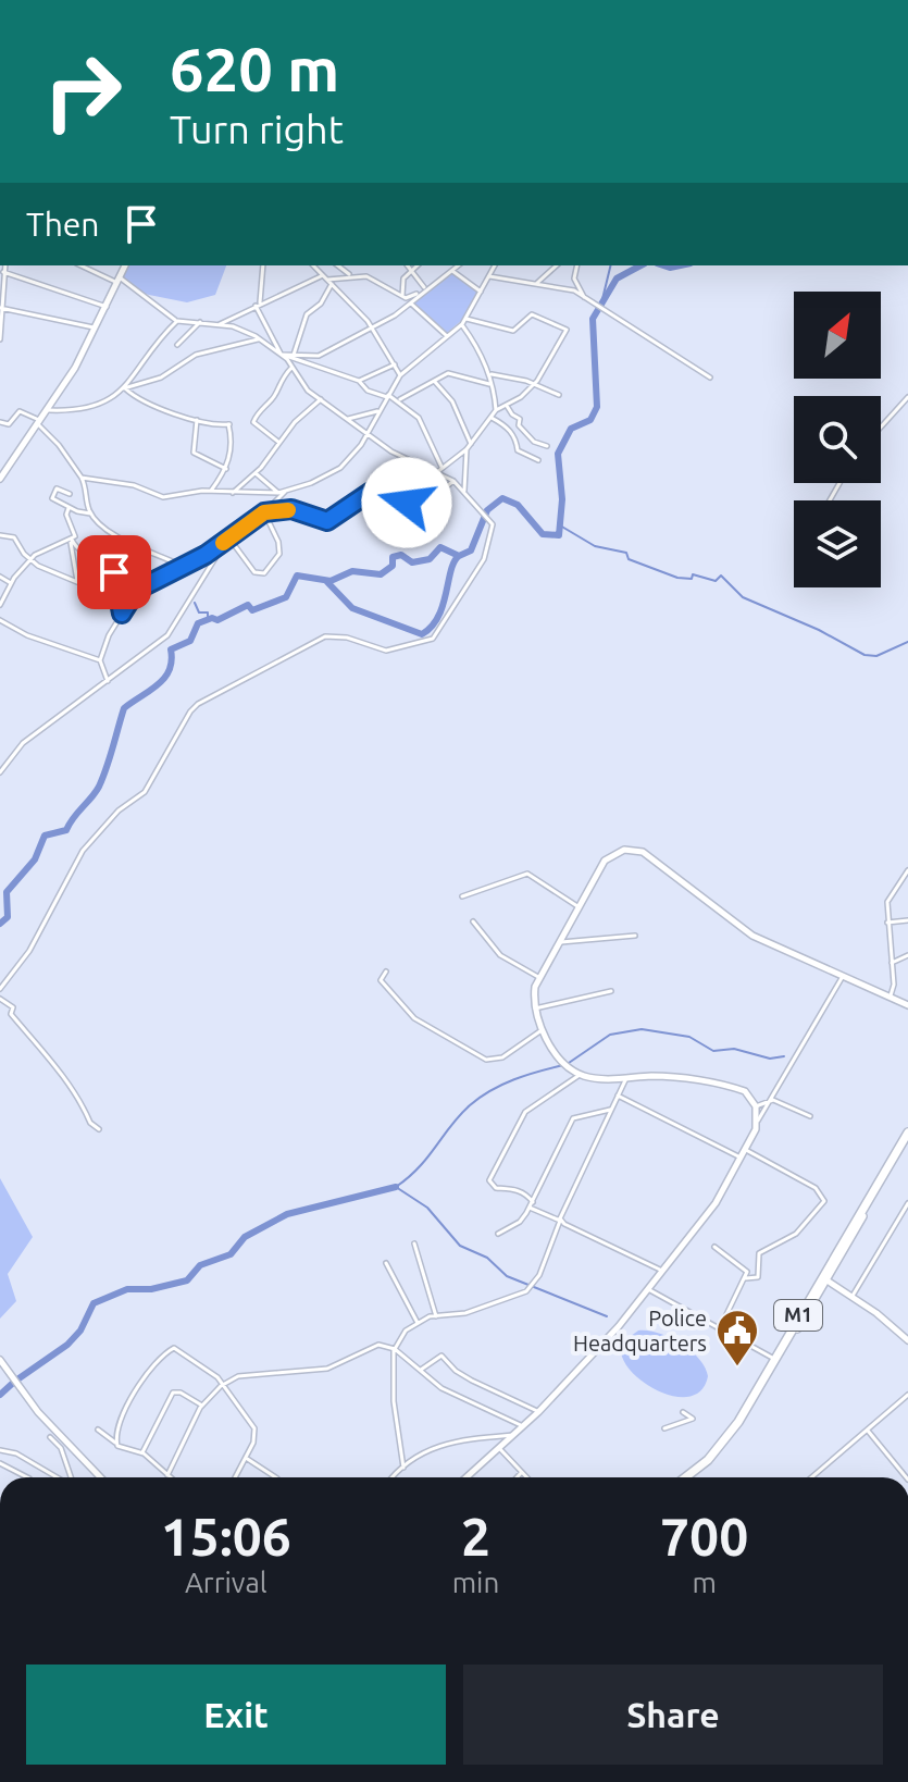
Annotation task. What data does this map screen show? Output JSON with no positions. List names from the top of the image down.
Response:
{
  "streets": {
    "highway": ["M1"]
  },
  "places": {
    "public building": ["Police Headquarters"]
  },
  "north": "top right",
  "page": {
    "turn": ["620 m", "Turn right"],
    "then": "Then",
    "eta": [
      "15:06",
      "Arrival",
      "2",
      "min",
      "700",
      "m"
    ],
    "buttons": ["Exit", "Share"]
  }
}
